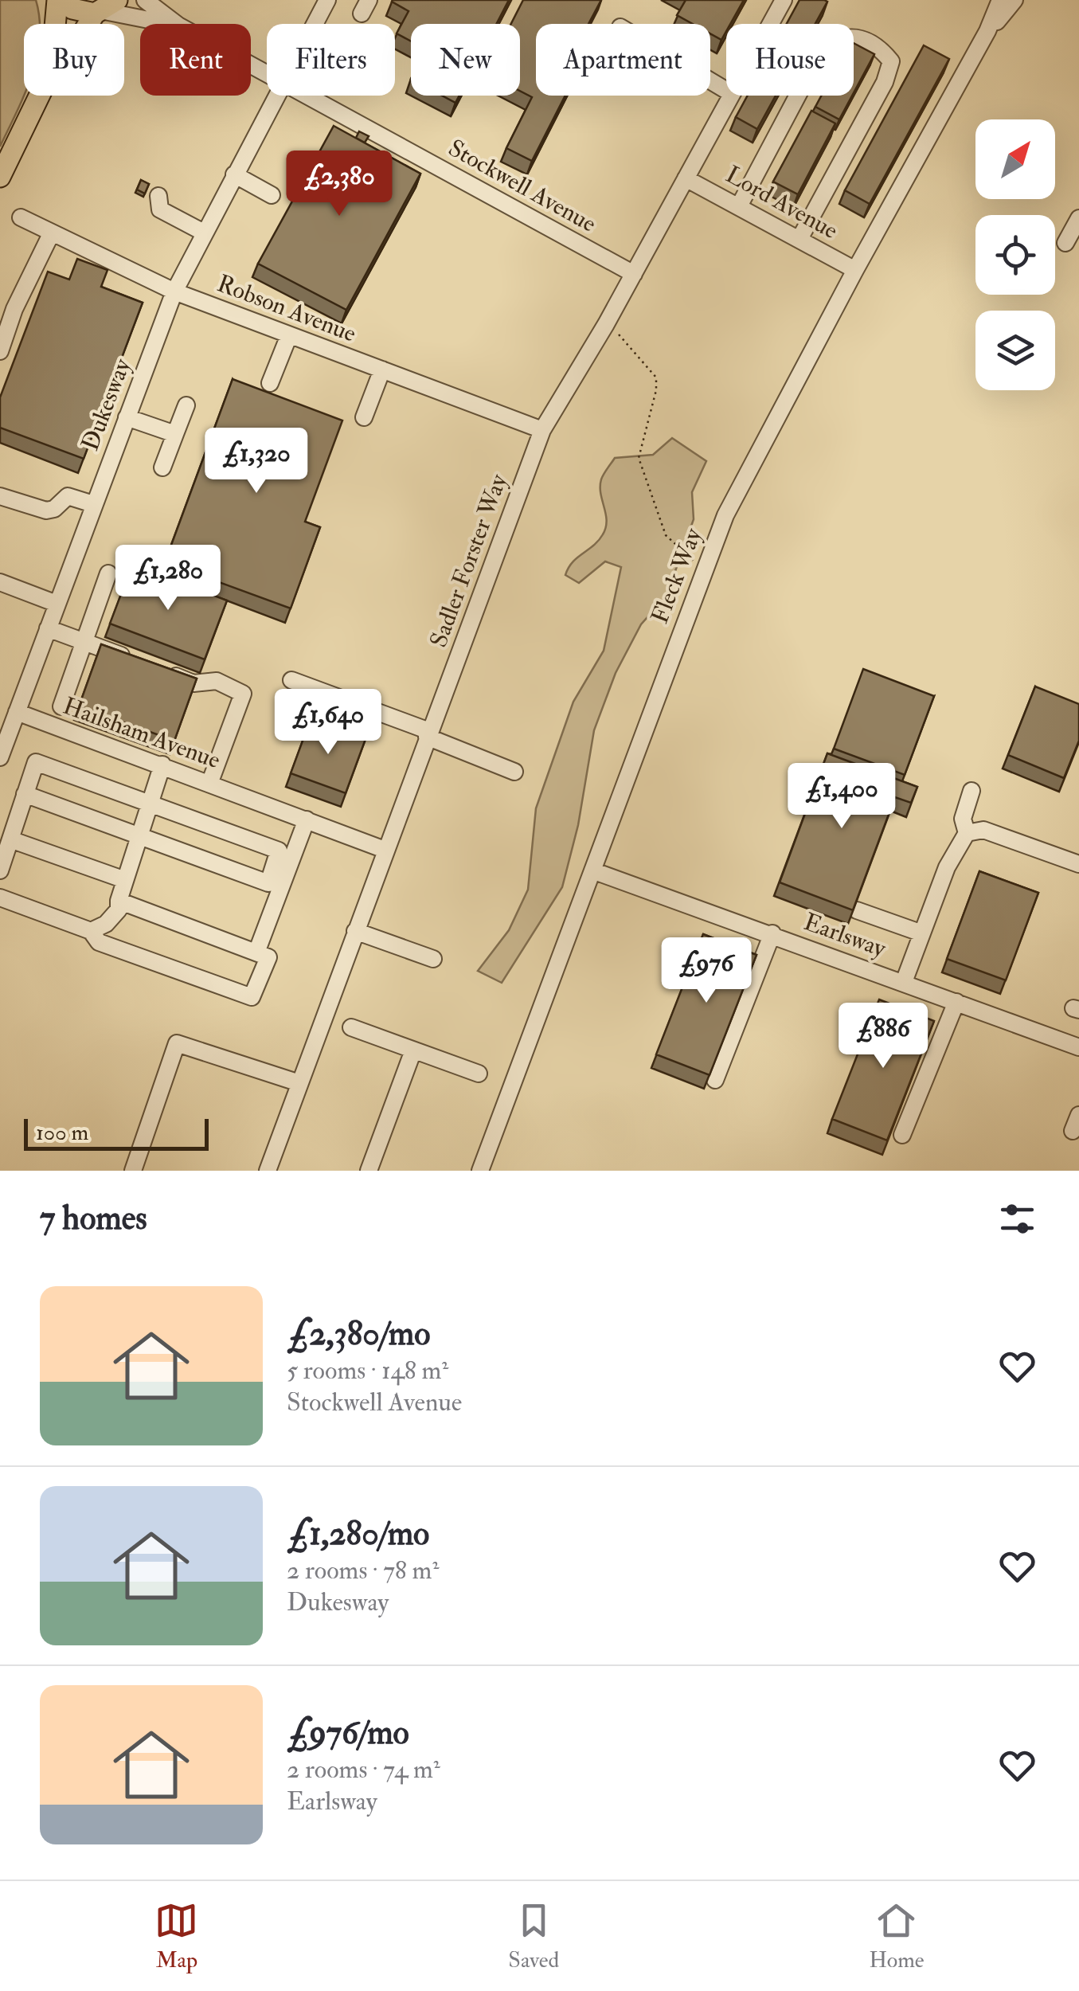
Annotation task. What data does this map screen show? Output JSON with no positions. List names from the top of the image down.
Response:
{
  "streets": {
    "street": [
      "Stockwell Avenue",
      "Lord Avenue",
      "Robson Avenue",
      "Dukesway",
      "Sadler Forster Way",
      "Fleck Way",
      "Hailsham Avenue",
      "Earlsway"
    ]
  },
  "crossings": [
    ["Stockwell Avenue", "Sadler Forster Way"],
    ["Lord Avenue", "Sadler Forster Way"],
    ["Lord Avenue", "Fleck Way"],
    ["Robson Avenue", "Dukesway"],
    ["Robson Avenue", "Sadler Forster Way"],
    ["Dukesway", "Hailsham Avenue"],
    ["Sadler Forster Way", "Hailsham Avenue"],
    ["Fleck Way", "Earlsway"]
  ],
  "scale_bar": "100 m",
  "north": "top right",
  "page": {
    "chip": [
      "Buy",
      "Rent",
      "Filters",
      "New",
      "Apartment",
      "House"
    ],
    "price": [
      "£2,380",
      "£1,320",
      "£1,280",
      "£1,640",
      "£1,400",
      "£976",
      "£886"
    ],
    "scale": "100 m",
    "heading": "7 homes",
    "list": [
      {
        "name": "£2,380/mo",
        "note": "5 rooms · 148 m² · Stockwell Avenue"
      },
      {
        "name": "£1,280/mo",
        "note": "2 rooms · 78 m² · Dukesway"
      },
      {
        "name": "£976/mo",
        "note": "2 rooms · 74 m² · Earlsway"
      }
    ],
    "tabs": ["Map", "Saved", "Home"]
  }
}
